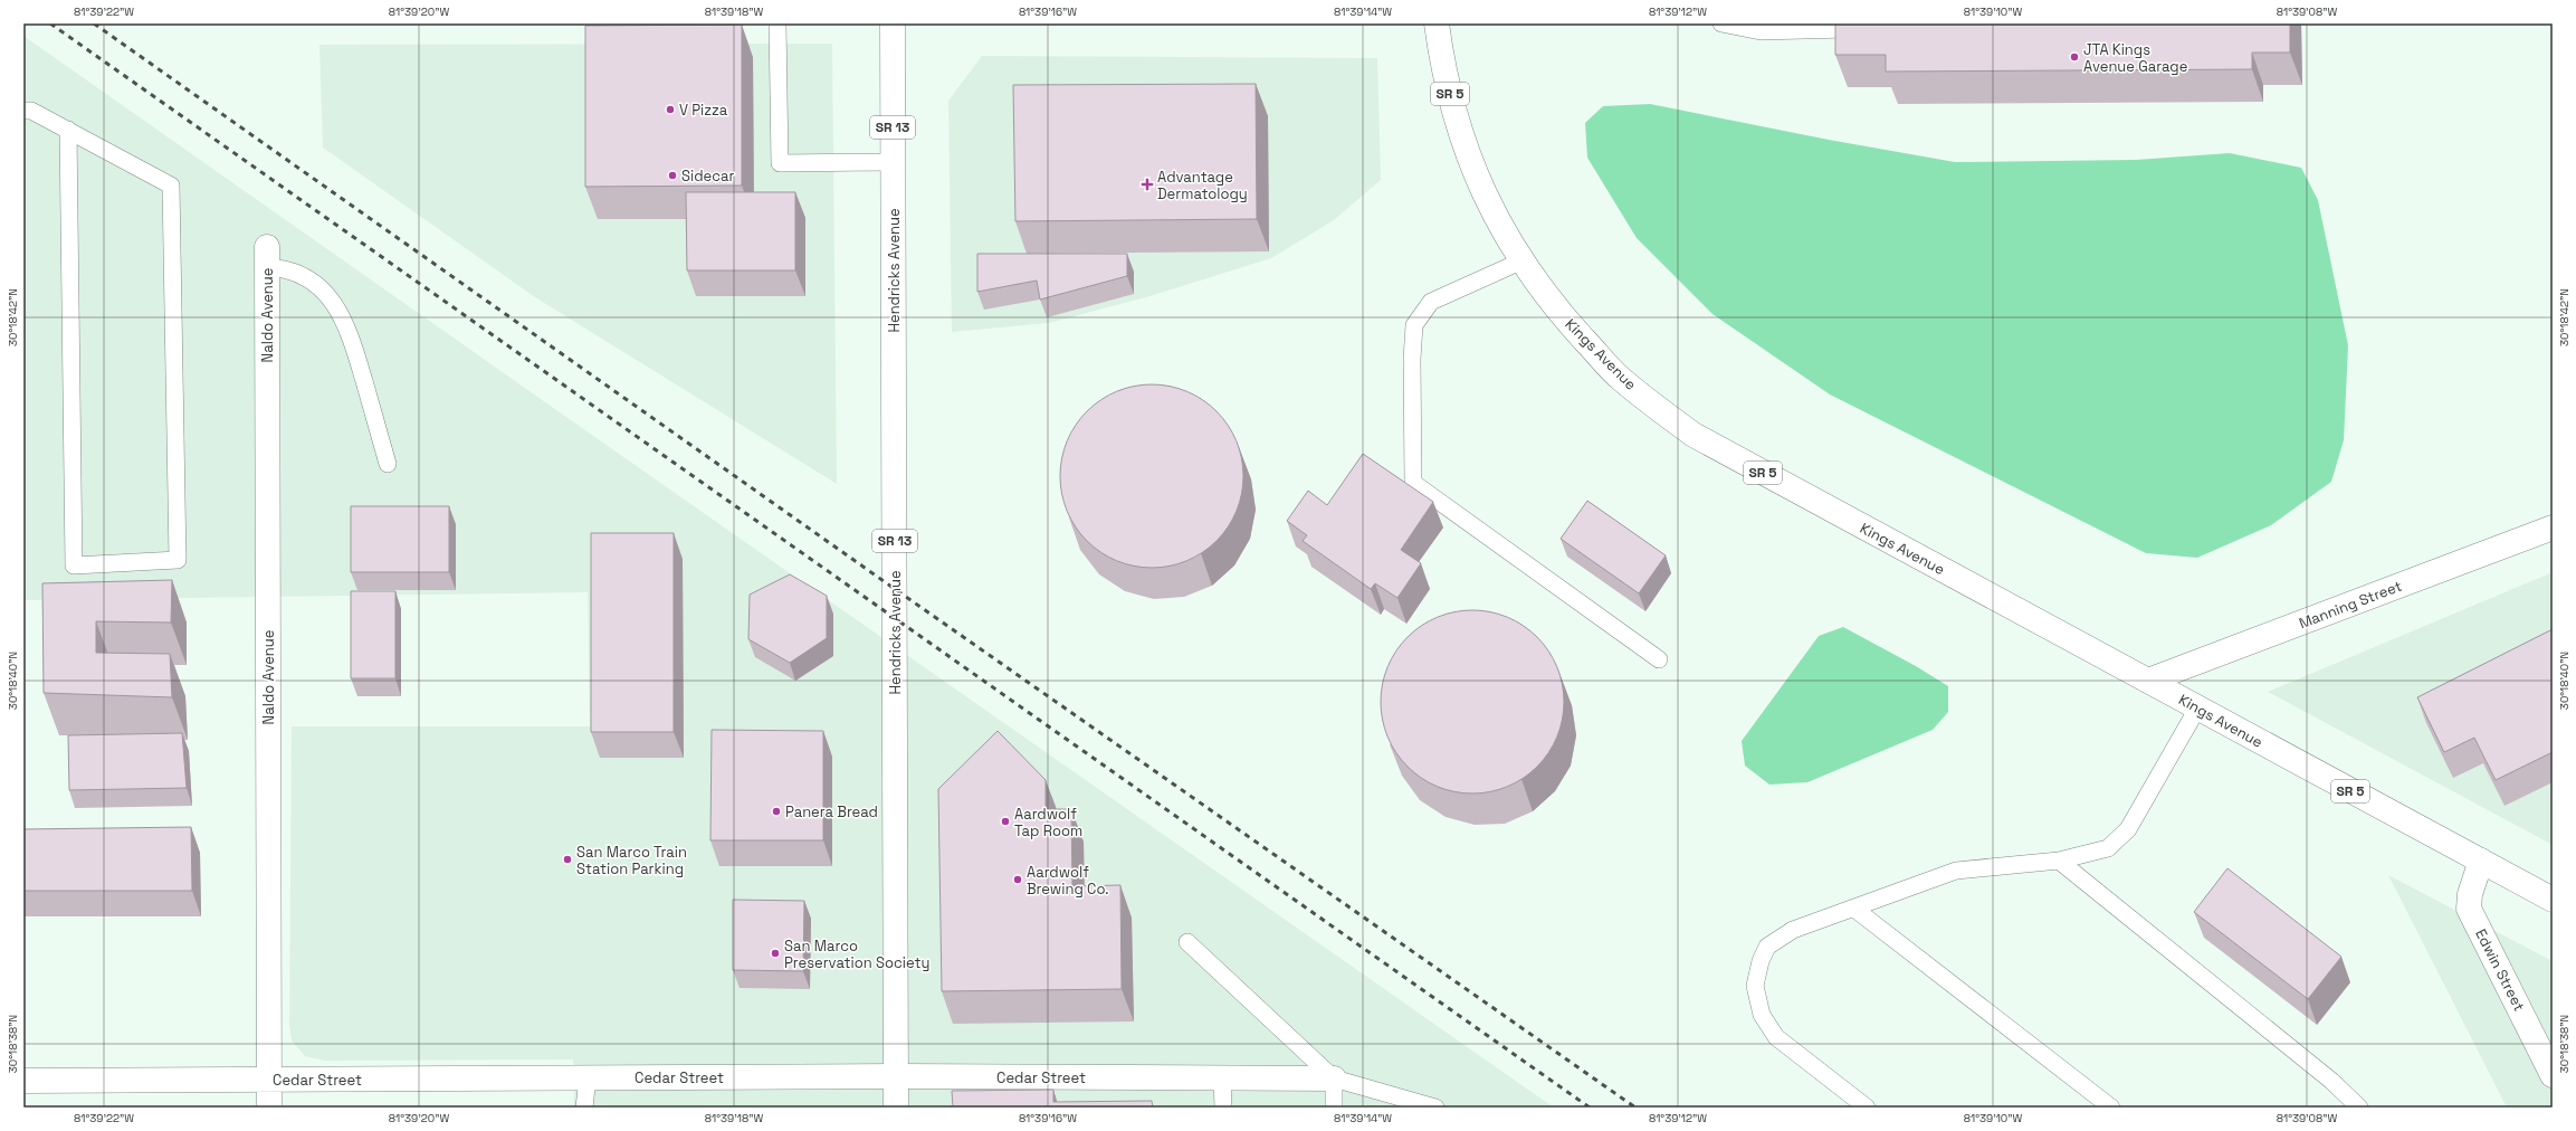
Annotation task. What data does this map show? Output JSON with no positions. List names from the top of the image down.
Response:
{
  "streets": {
    "street": [
      "SR 5",
      "SR 13",
      "Hendricks Avenue",
      "Naldo Avenue",
      "Kings Avenue",
      "Manning Street",
      "Edwin Street",
      "Cedar Street"
    ]
  },
  "crossings": [
    ["Hendricks Avenue", "Cedar Street"],
    ["Naldo Avenue", "Cedar Street"],
    ["Kings Avenue", "Manning Street"],
    ["Kings Avenue", "Edwin Street"]
  ],
  "places": {
    "other": [
      "JTA Kings Avenue Garage",
      "V Pizza",
      "Sidecar",
      "Panera Bread",
      "Aardwolf Tap Room",
      "San Marco Train Station Parking",
      "Aardwolf Brewing Co.",
      "San Marco Preservation Society"
    ],
    "health": ["Advantage Dermatology"]
  },
  "coordinates": [
    "81°39'22\"W",
    "81°39'20\"W",
    "81°39'18\"W",
    "81°39'16\"W",
    "81°39'14\"W",
    "81°39'12\"W",
    "81°39'10\"W",
    "81°39'08\"W",
    "30°18'42\"N",
    "30°18'40\"N",
    "30°18'38\"N"
  ]
}
